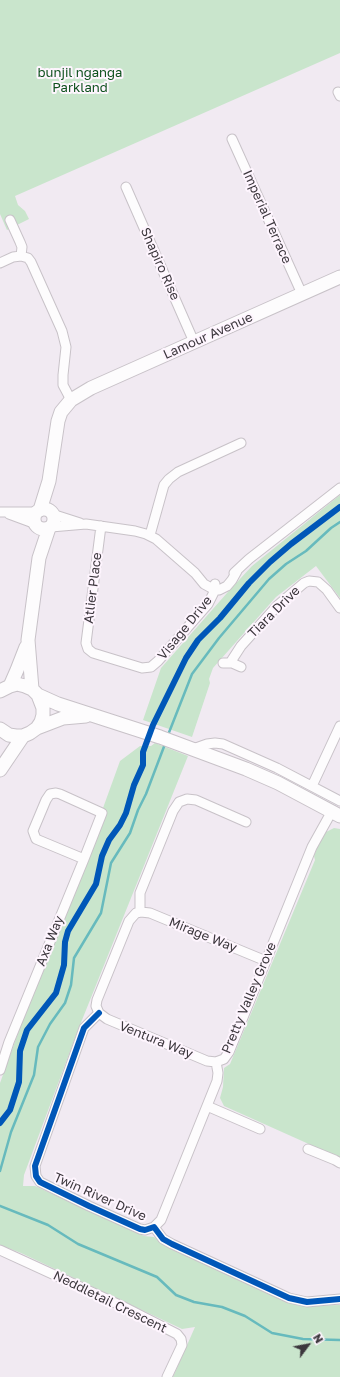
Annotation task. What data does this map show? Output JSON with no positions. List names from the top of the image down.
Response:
{
  "streets": {
    "street": [
      "Imperial Terrace",
      "Shapiro Rise",
      "Lamour Avenue",
      "Atlier Place",
      "Tiara Drive",
      "Visage Drive",
      "Mirage Way",
      "Axa Way",
      "Pretty Valley Grove",
      "Ventura Way",
      "Twin River Drive",
      "Neddletail Crescent"
    ]
  },
  "crossings": [
    ["Imperial Terrace", "Lamour Avenue"],
    ["Shapiro Rise", "Lamour Avenue"],
    ["Atlier Place", "Visage Drive"],
    ["Mirage Way", "Pretty Valley Grove"],
    ["Pretty Valley Grove", "Ventura Way"],
    ["Pretty Valley Grove", "Twin River Drive"],
    ["Ventura Way", "Twin River Drive"]
  ],
  "parks": ["bunjil nganga Parkland"],
  "north": "top right"
}
